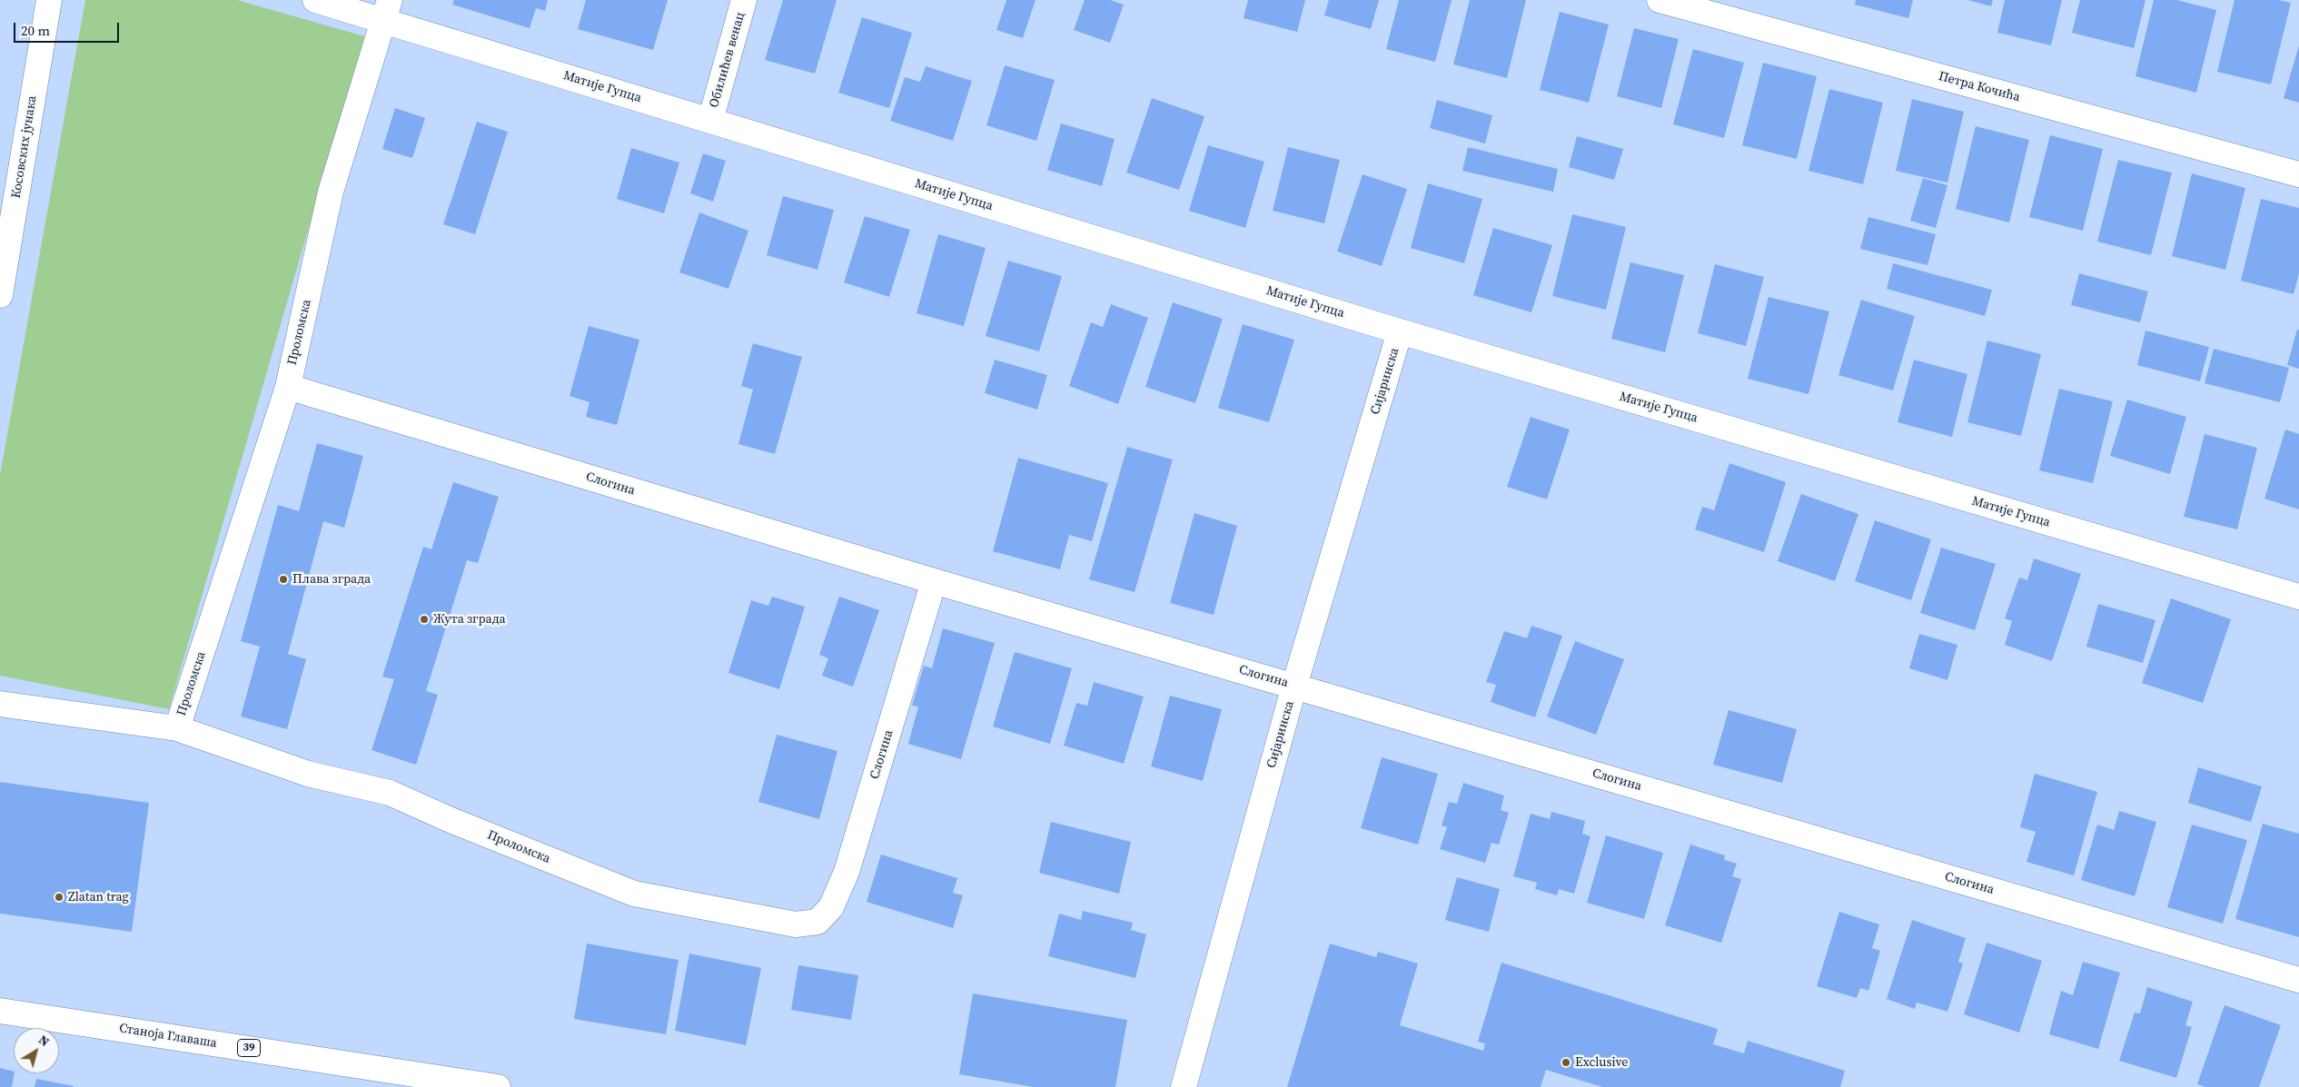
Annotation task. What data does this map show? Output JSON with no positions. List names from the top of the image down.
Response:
{
  "streets": {
    "street": [
      "Обилићев венац",
      "Матије Гупца",
      "Петра Кочића",
      "Косовских јунака",
      "Проломска",
      "Сијаринска",
      "Слогина",
      "Станоја Главаша",
      "39"
    ]
  },
  "crossings": [
    ["Обилићев венац", "Матије Гупца"],
    ["Матије Гупца", "Проломска"],
    ["Матије Гупца", "Сијаринска"],
    ["Проломска", "Слогина"],
    ["Сијаринска", "Слогина"]
  ],
  "places": [
    "Плава зграда",
    "Жута зграда",
    "Zlatan trag",
    "Exclusive"
  ],
  "scale_bar": "20 m",
  "north": "top right"
}
